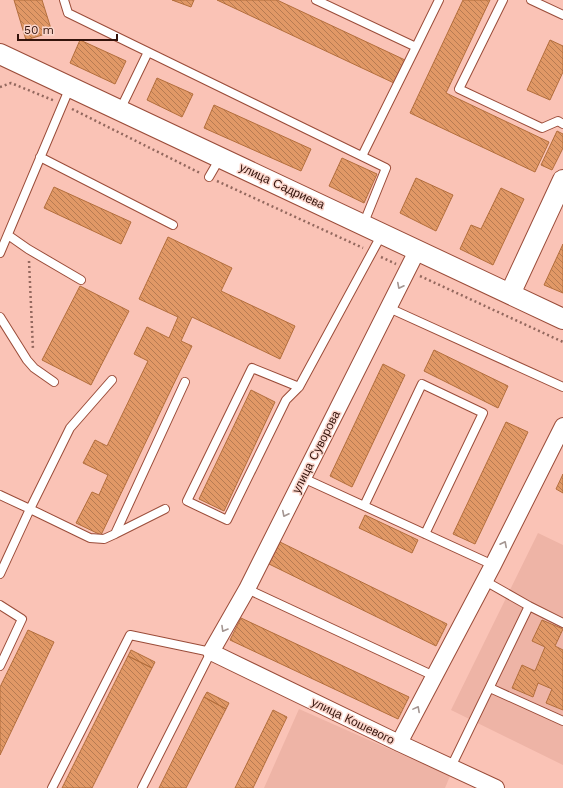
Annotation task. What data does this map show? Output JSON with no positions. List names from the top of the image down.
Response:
{
  "streets": {
    "street": ["улица Садриева", "улица Суворова", "улица Кошевого"]
  },
  "crossings": [
    ["улица Садриева", "улица Суворова"],
    ["улица Суворова", "улица Кошевого"]
  ],
  "one_way": ["улица Суворова"],
  "scale_bar": "50 m"
}
